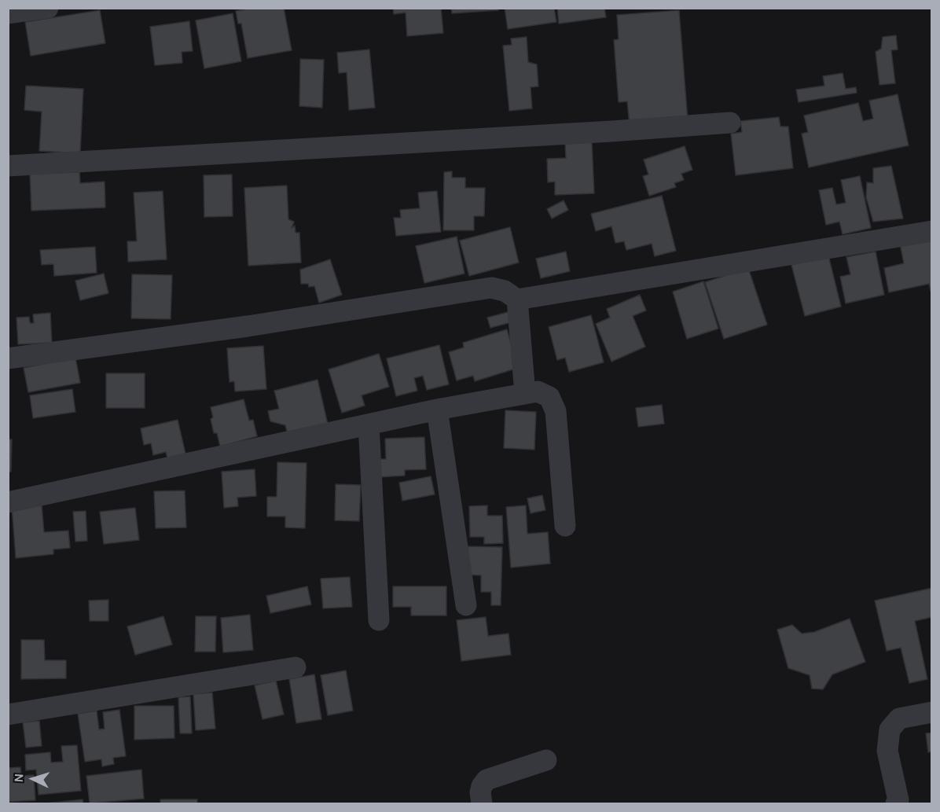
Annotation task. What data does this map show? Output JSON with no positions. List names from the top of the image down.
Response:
{
  "north": "left"
}
